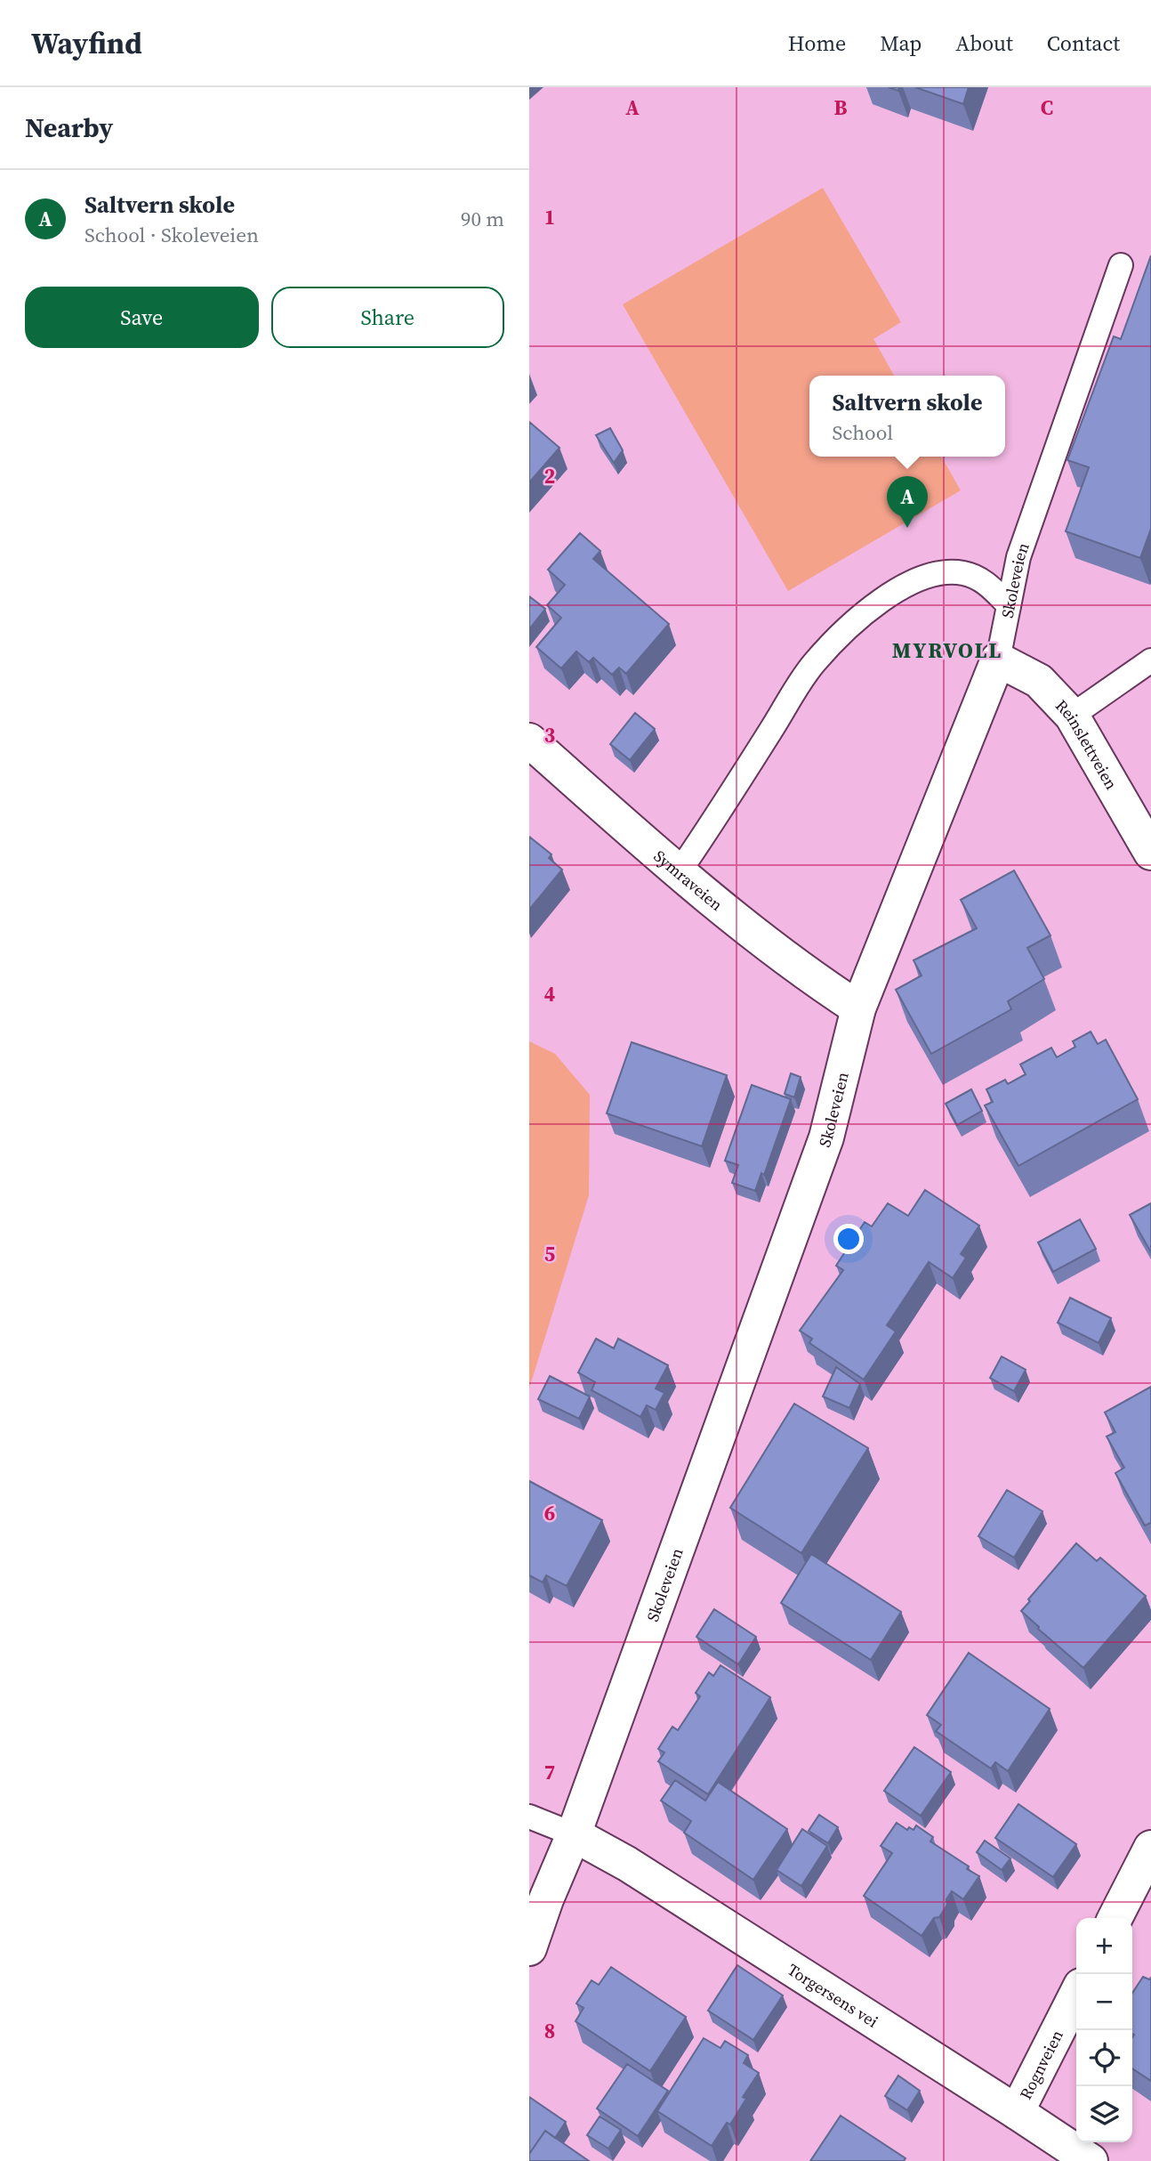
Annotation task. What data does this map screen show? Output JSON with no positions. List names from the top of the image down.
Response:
{
  "streets": {
    "street": [
      "Skoleveien",
      "Reinslettveien",
      "Symraveien",
      "Torgersens vei",
      "Rognveien"
    ]
  },
  "crossings": [
    ["Skoleveien", "Reinslettveien"],
    ["Skoleveien", "Symraveien"],
    ["Skoleveien", "Torgersens vei"],
    ["Torgersens vei", "Rognveien"]
  ],
  "districts": ["MYRVOLL"],
  "page": {
    "header": "Wayfind",
    "nav": [
      "Home",
      "Map",
      "About",
      "Contact"
    ],
    "heading": "Nearby",
    "list": [
      {
        "mark": "A",
        "name": "Saltvern skole",
        "note": "School · Skoleveien",
        "value": "90 m"
      }
    ],
    "buttons": ["Save", "Share"],
    "popup": ["Saltvern skole", "School"],
    "pins": "A",
    "map_buttons": ["+", "−"]
  },
  "grid": {
    "columns": ["A", "B", "C"],
    "rows": [
      "1",
      "2",
      "3",
      "4",
      "5",
      "6",
      "7",
      "8"
    ]
  }
}
